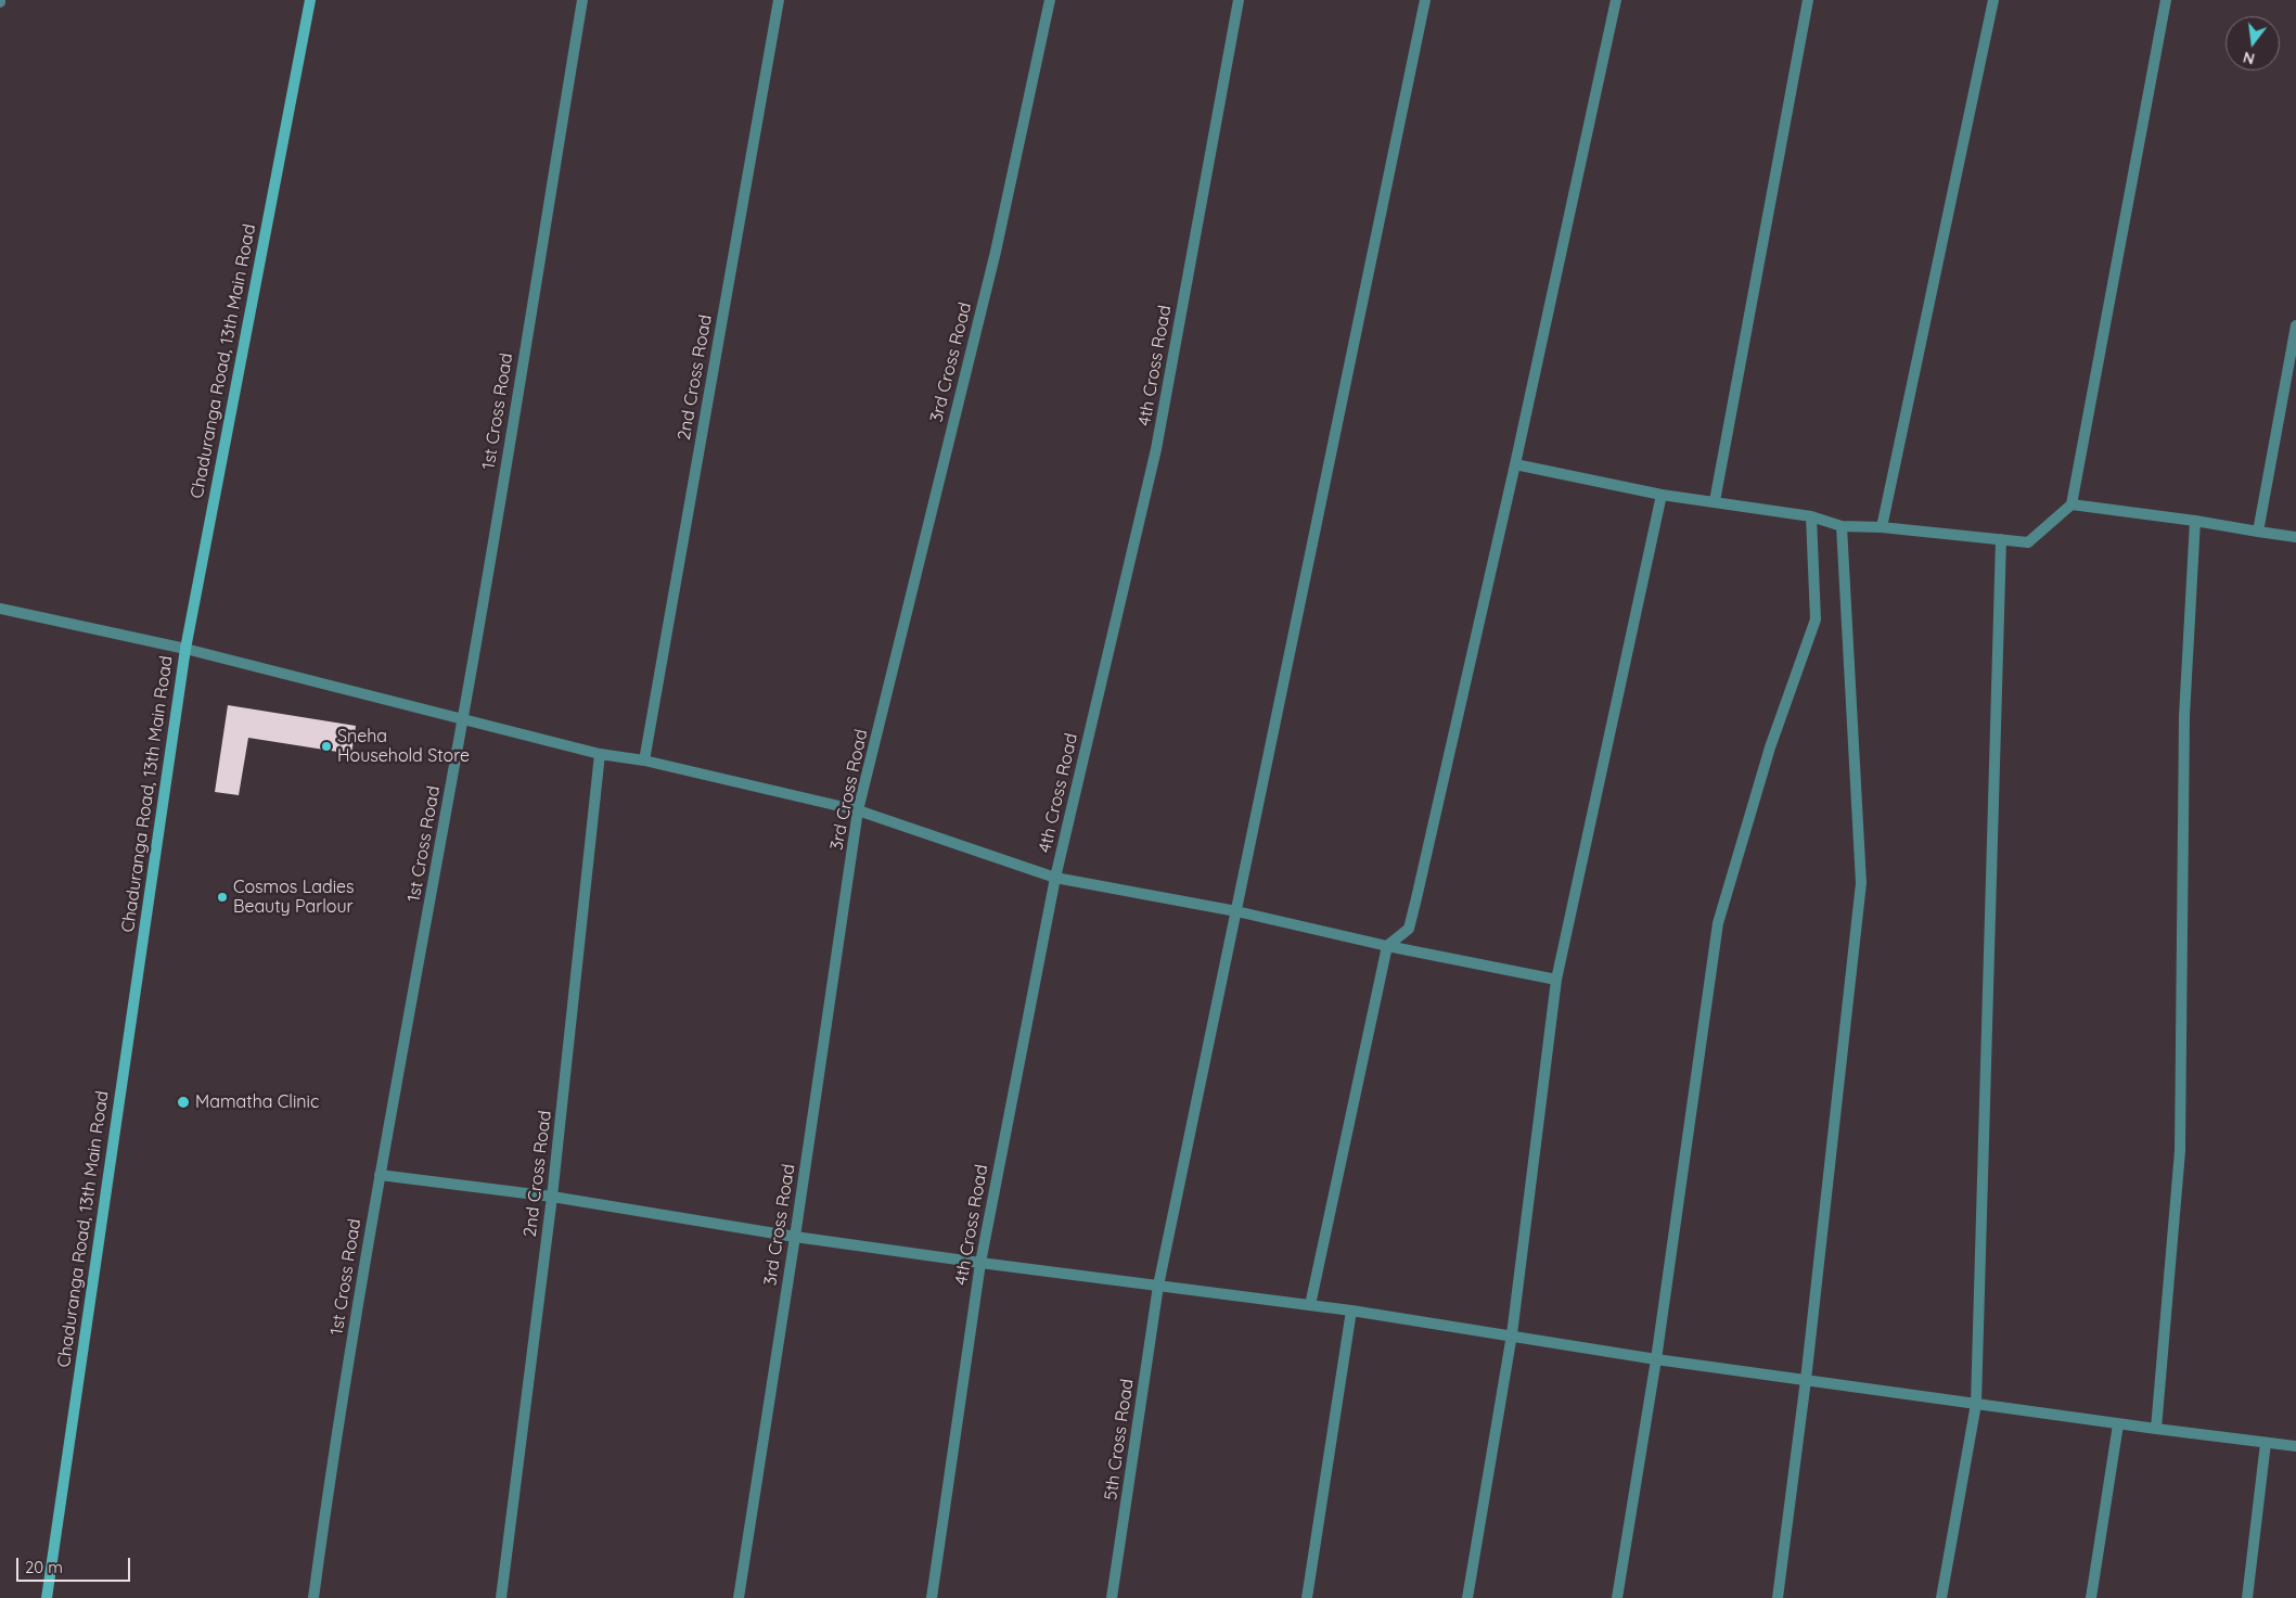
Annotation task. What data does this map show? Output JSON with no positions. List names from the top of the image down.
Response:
{
  "streets": {
    "street": [
      "Chaduranga Road, 13th Main Road",
      "3rd Cross Road",
      "4th Cross Road",
      "2nd Cross Road",
      "1st Cross Road",
      "5th Cross Road"
    ]
  },
  "places": ["Sneha Household Store", "Cosmos Ladies Beauty Parlour", "Mamatha Clinic"],
  "scale_bar": "20 m",
  "north": "bottom"
}
